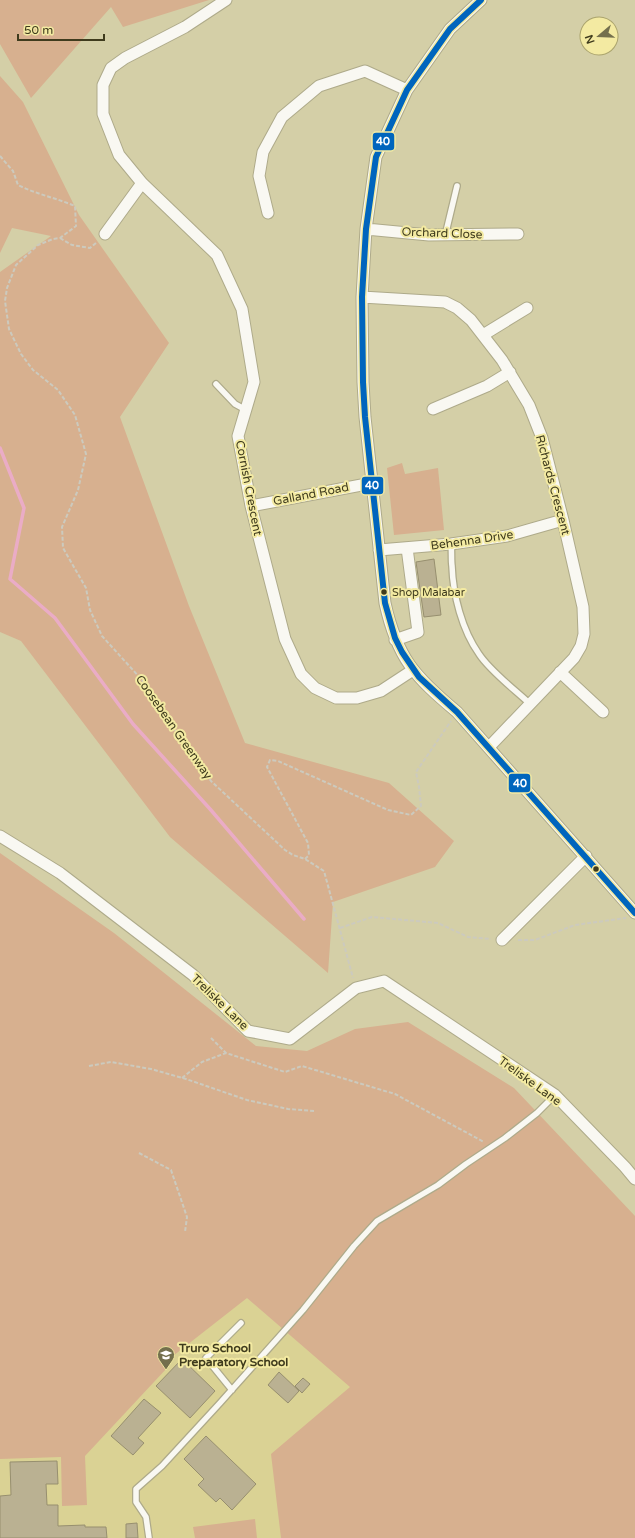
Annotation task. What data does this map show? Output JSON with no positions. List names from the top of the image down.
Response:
{
  "streets": {
    "street": [
      "Orchard Close",
      "Richards Crescent",
      "Cornish Crescent",
      "Galland Road",
      "Behenna Drive",
      "Treliske Lane"
    ],
    "path": ["Coosebean Greenway"]
  },
  "crossings": [
    ["Richards Crescent", "Behenna Drive"],
    ["Cornish Crescent", "Galland Road"],
    ["Coosebean Greenway", "Treliske Lane"]
  ],
  "places": {
    "other": ["Shop Malabar"],
    "school or university": ["Truro School Preparatory School"]
  },
  "lines": ["transit line 40"],
  "scale_bar": "50 m",
  "north": "left"
}
